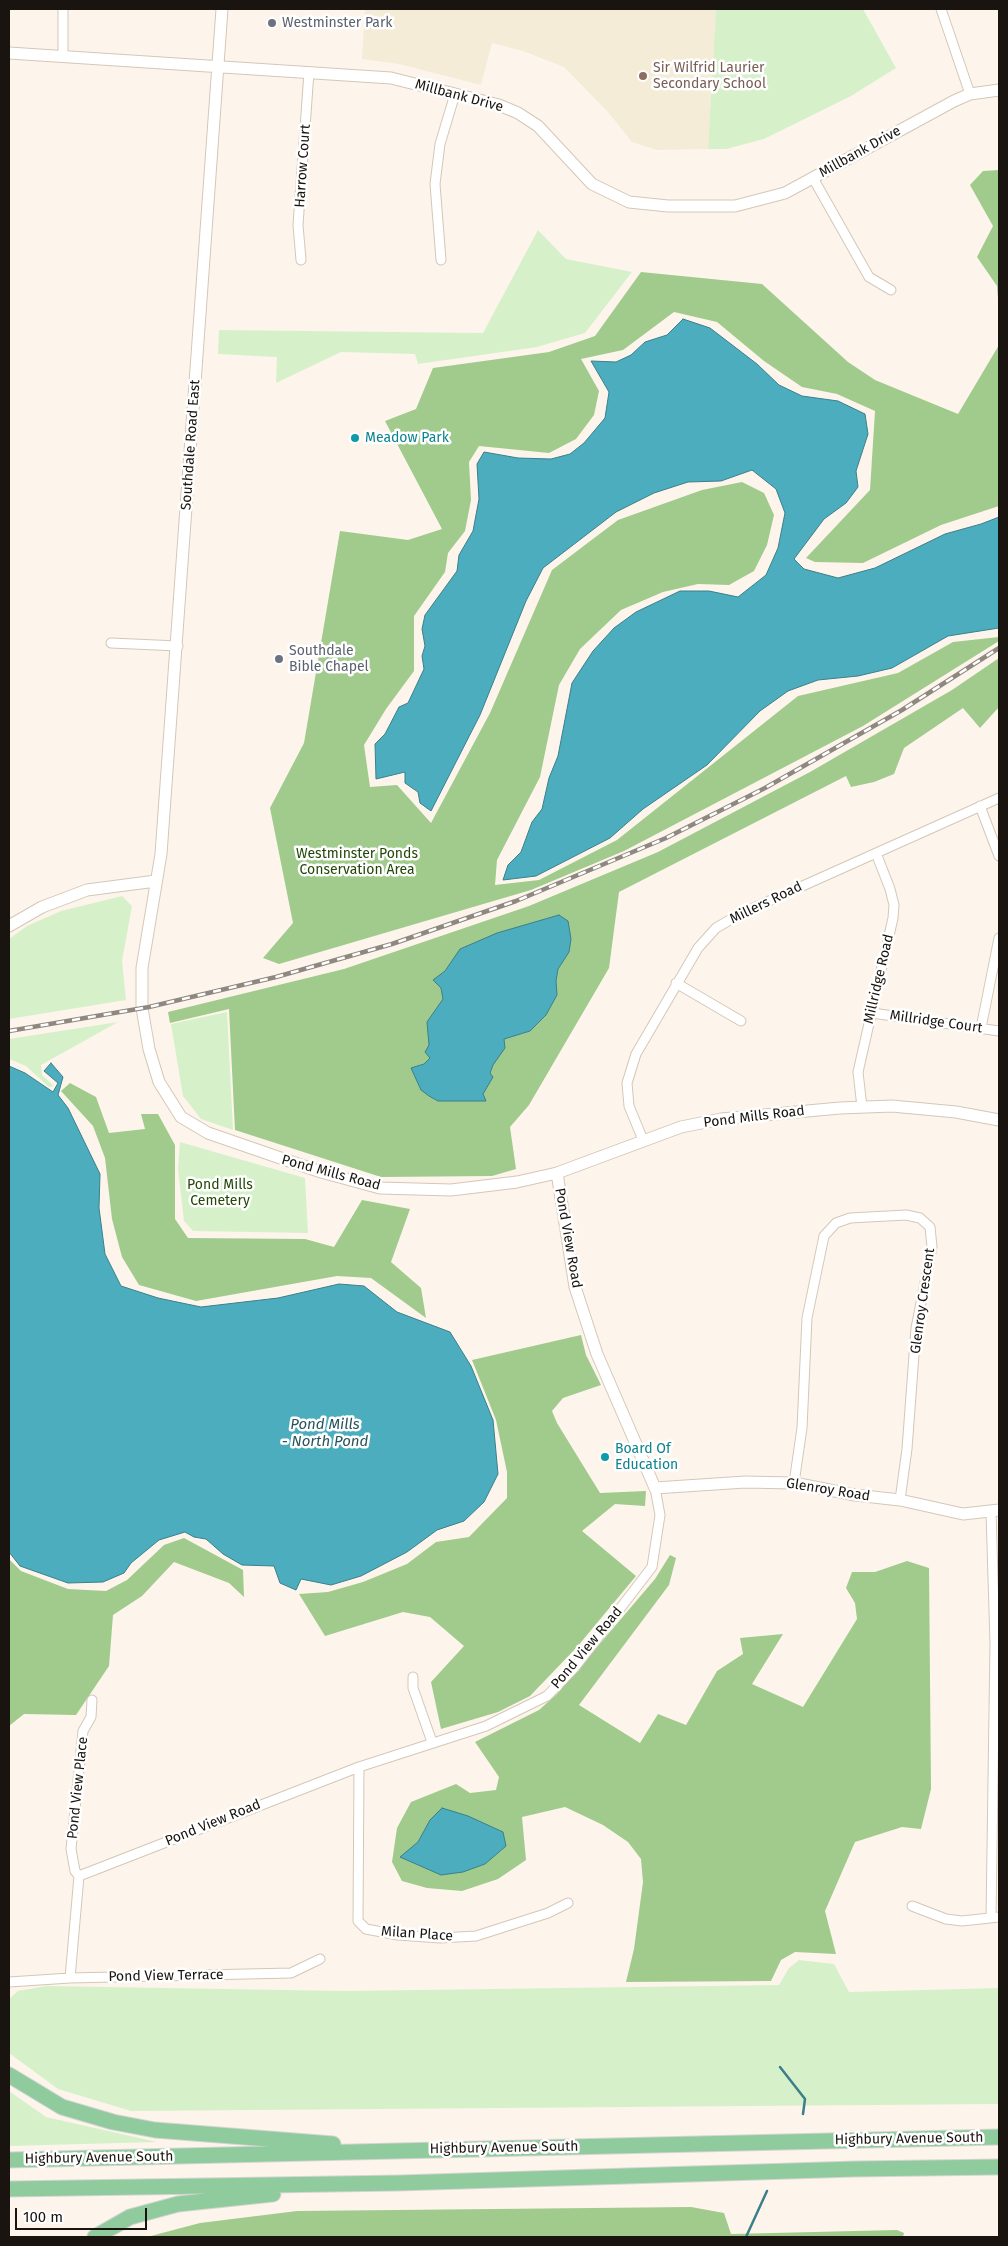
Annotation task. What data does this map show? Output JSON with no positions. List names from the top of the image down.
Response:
{
  "streets": {
    "highway": ["Highbury Avenue South"],
    "main road": [
      "Millbank Drive",
      "Southdale Road East",
      "Pond Mills Road",
      "Pond View Road",
      "Glenroy Road"
    ],
    "street": [
      "Harrow Court",
      "Millers Road",
      "Millridge Road",
      "Millridge Court",
      "Glenroy Crescent",
      "Pond View Place",
      "Milan Place",
      "Pond View Terrace"
    ]
  },
  "crossings": [
    ["Millbank Drive", "Harrow Court"],
    ["Millbank Drive", "Southdale Road East"],
    ["Southdale Road East", "Pond Mills Road"],
    ["Millers Road", "Millridge Road"],
    ["Millers Road", "Pond Mills Road"],
    ["Millridge Road", "Millridge Court"],
    ["Millridge Road", "Pond Mills Road"],
    ["Pond Mills Road", "Pond View Road"],
    ["Pond View Road", "Glenroy Road"],
    ["Pond View Road", "Pond View Place"],
    ["Pond View Road", "Milan Place"],
    ["Glenroy Crescent", "Glenroy Road"]
  ],
  "water": ["Pond Mills - North Pond"],
  "parks": ["Westminster Ponds Conservation Area", "Pond Mills Cemetery"],
  "places": [
    "Westminster Park",
    "Sir Wilfrid Laurier Secondary School",
    "Meadow Park",
    "Southdale Bible Chapel",
    "Board Of Education"
  ],
  "scale_bar": "100 m"
}
